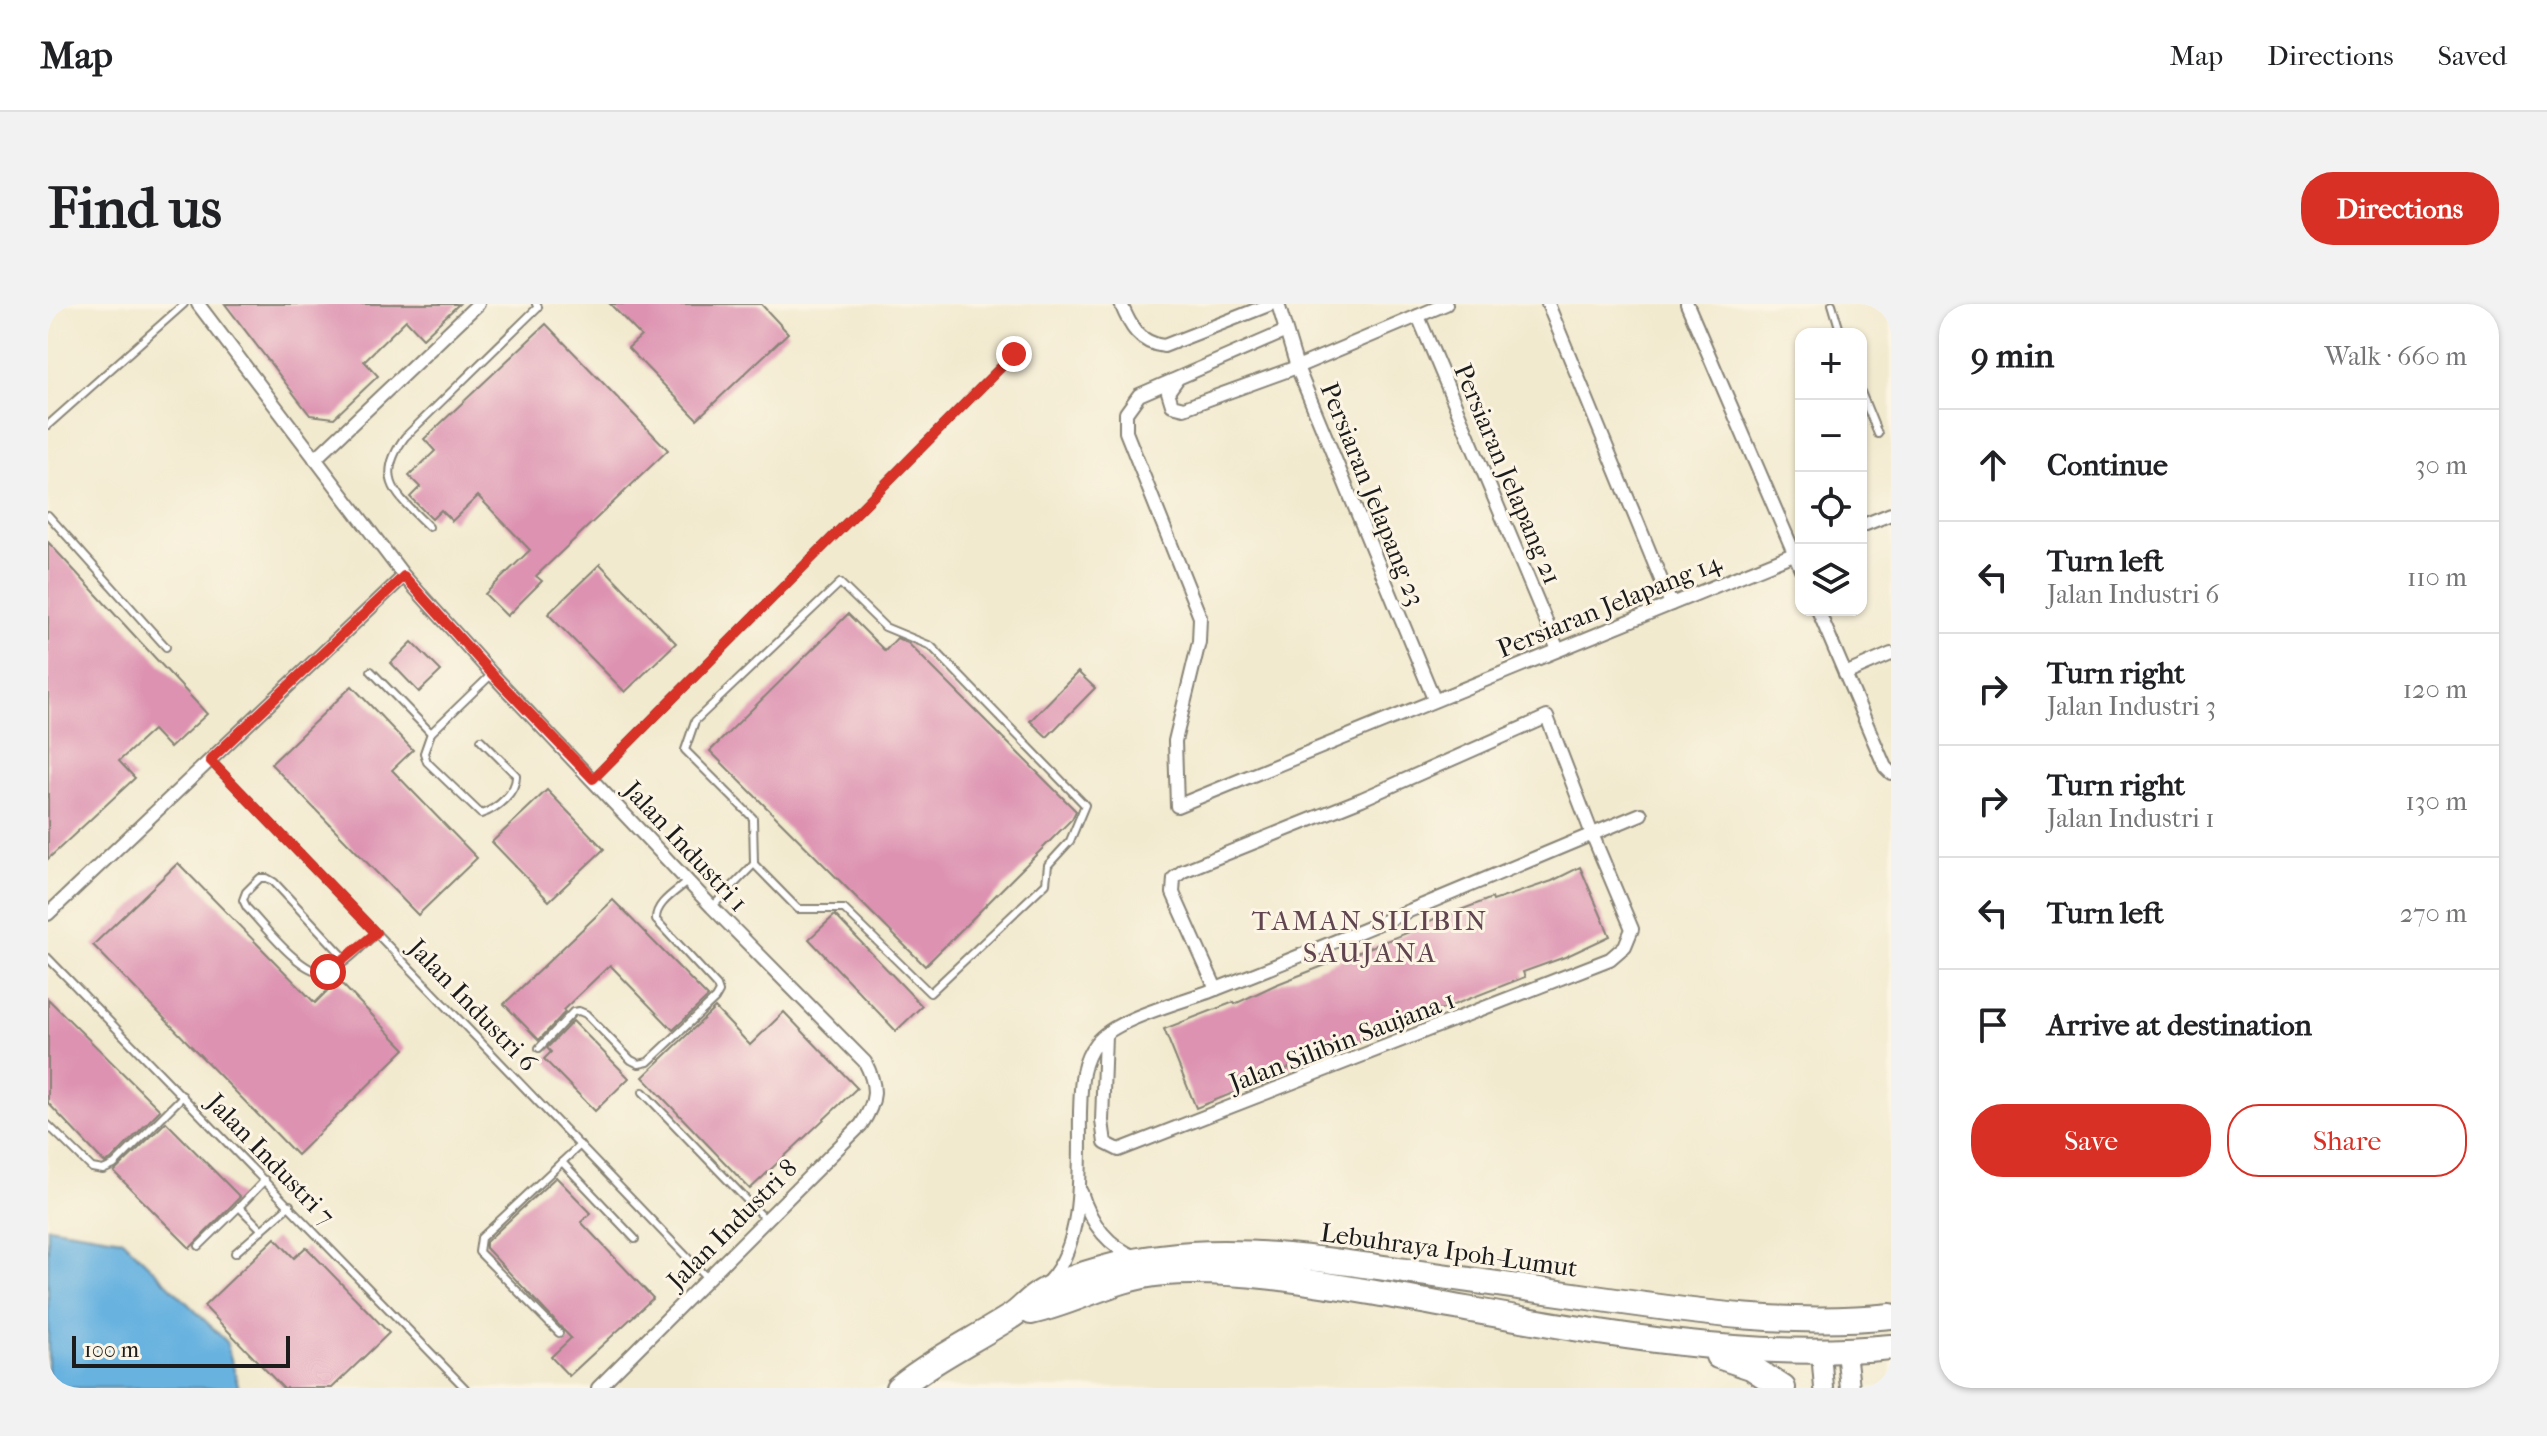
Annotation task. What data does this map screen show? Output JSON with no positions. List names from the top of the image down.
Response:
{
  "streets": {
    "highway": ["Lebuhraya Ipoh-Lumut"],
    "street": [
      "Persiaran Jelapang 21",
      "Persiaran Jelapang 23",
      "Persiaran Jelapang 14",
      "Jalan Industri 1",
      "Jalan Silibin Saujana 1",
      "Jalan Industri 8"
    ],
    "lane": ["Jalan Industri 6", "Jalan Industri 7"]
  },
  "crossings": [
    ["Persiaran Jelapang 21", "Persiaran Jelapang 14"],
    ["Persiaran Jelapang 23", "Persiaran Jelapang 14"],
    ["Jalan Industri 1", "Jalan Industri 8"],
    ["Jalan Industri 6", "Jalan Industri 8"]
  ],
  "districts": ["TAMAN SILIBIN SAUJANA"],
  "scale_bar": "100 m",
  "page": {
    "header": "Map",
    "nav": ["Map", "Directions", "Saved"],
    "buttons": [
      "Directions",
      ["Save", "Share"]
    ],
    "title": "Find us",
    "heading": ["9 min", "Walk · 660 m"],
    "map_buttons": ["+", "−"],
    "list": [
      ["Continue", "30 m"],
      ["Turn left", "Jalan Industri 6", "110 m"],
      ["Turn right", "Jalan Industri 3", "120 m"],
      ["Turn right", "Jalan Industri 1", "130 m"],
      ["Turn left", "270 m"],
      "Arrive at destination"
    ],
    "scale": "100 m"
  }
}
